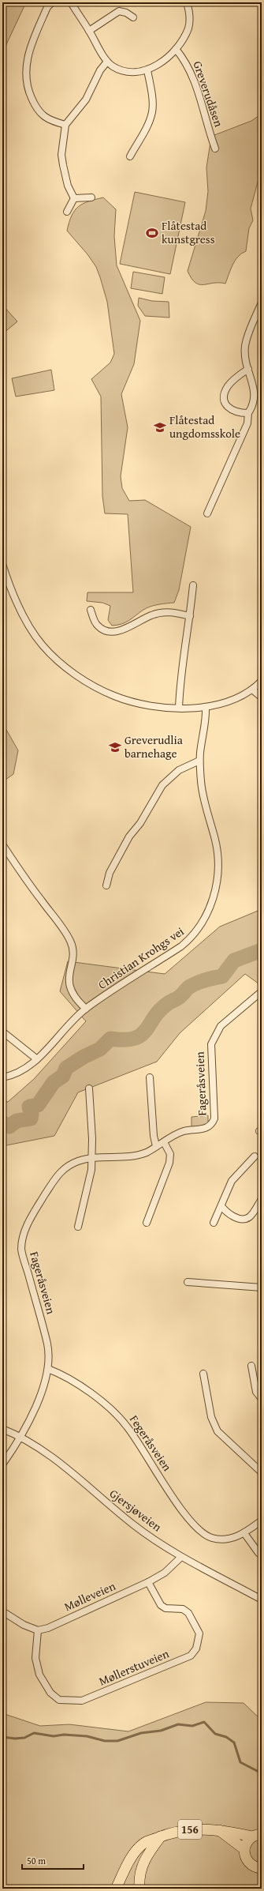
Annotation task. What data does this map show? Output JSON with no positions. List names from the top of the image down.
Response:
{
  "streets": {
    "main road": ["156"],
    "street": [
      "Greverudåsen",
      "Christian Krohgs vei",
      "Fageråsveien",
      "Fegeråsveien",
      "Gjersjøveien",
      "Mølleveien",
      "Møllerstuveien"
    ]
  },
  "crossings": [
    ["Fageråsveien", "Fegeråsveien"],
    ["Fageråsveien", "Gjersjøveien"],
    ["Gjersjøveien", "Mølleveien"],
    ["Mølleveien", "Møllerstuveien"]
  ],
  "places": {
    "sports": ["Flåtestad kunstgress"],
    "school or university": ["Flåtestad ungdomsskole", "Greverudlia barnehage"]
  },
  "scale_bar": "50 m"
}
